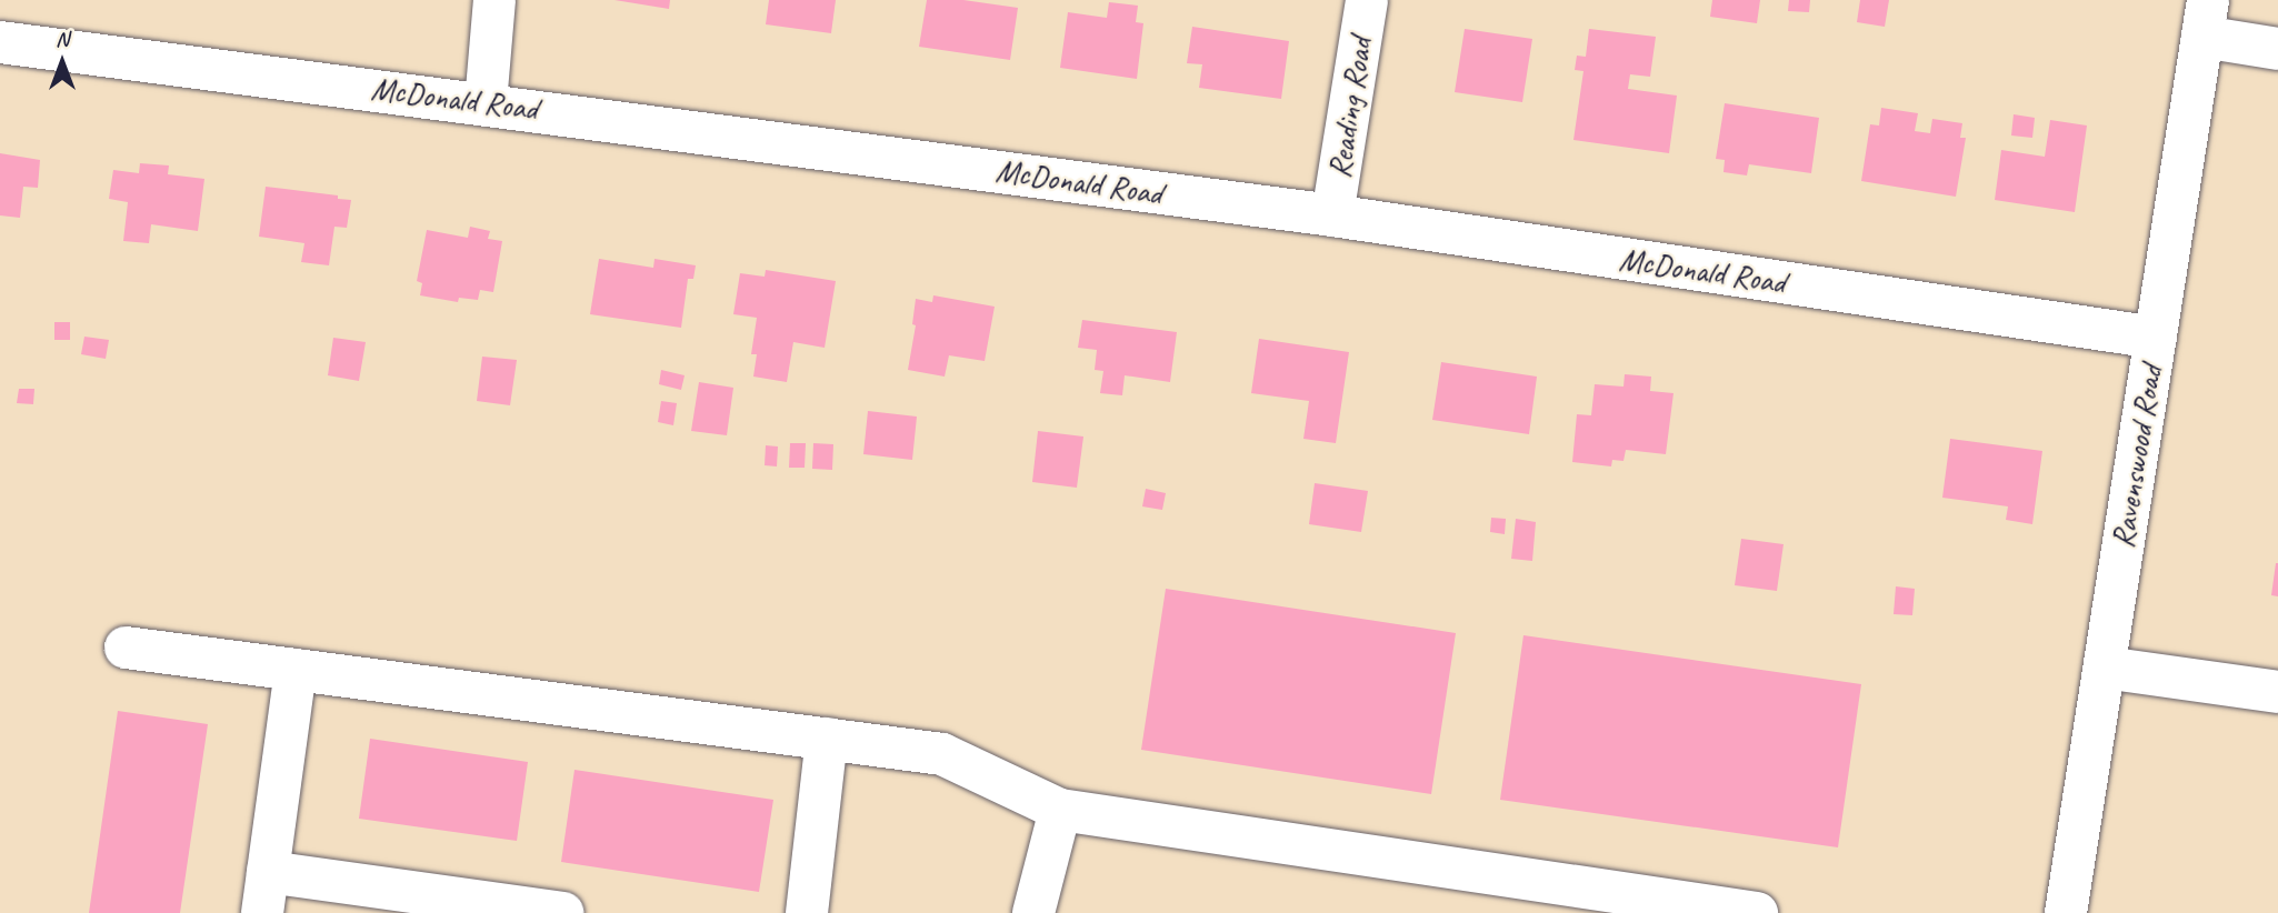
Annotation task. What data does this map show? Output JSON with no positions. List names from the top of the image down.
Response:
{
  "streets": {
    "street": ["McDonald Road", "Reading Road", "Ravenswood Road"]
  },
  "crossings": [
    ["McDonald Road", "Reading Road"],
    ["McDonald Road", "Ravenswood Road"]
  ],
  "north": "top"
}
